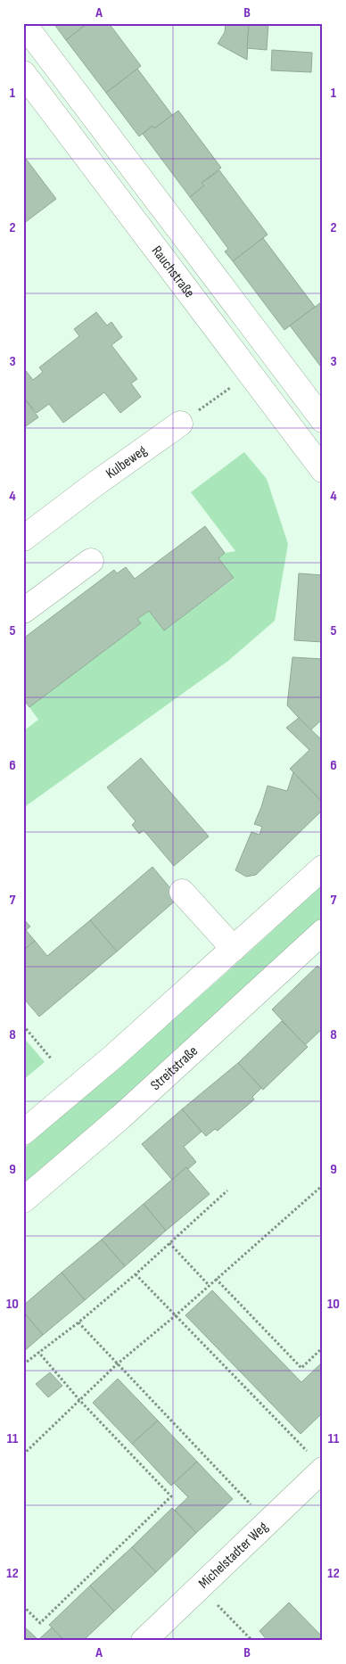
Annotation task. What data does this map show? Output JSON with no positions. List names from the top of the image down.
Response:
{
  "streets": {
    "main road": [
      "Rauchstraße",
      "Kulbeweg",
      "Streitstraße",
      "Michelstadter Weg"
    ]
  },
  "grid": {
    "columns": ["A", "B"],
    "rows": [
      "1",
      "2",
      "3",
      "4",
      "5",
      "6",
      "7",
      "8",
      "9",
      "10",
      "11",
      "12"
    ]
  }
}
